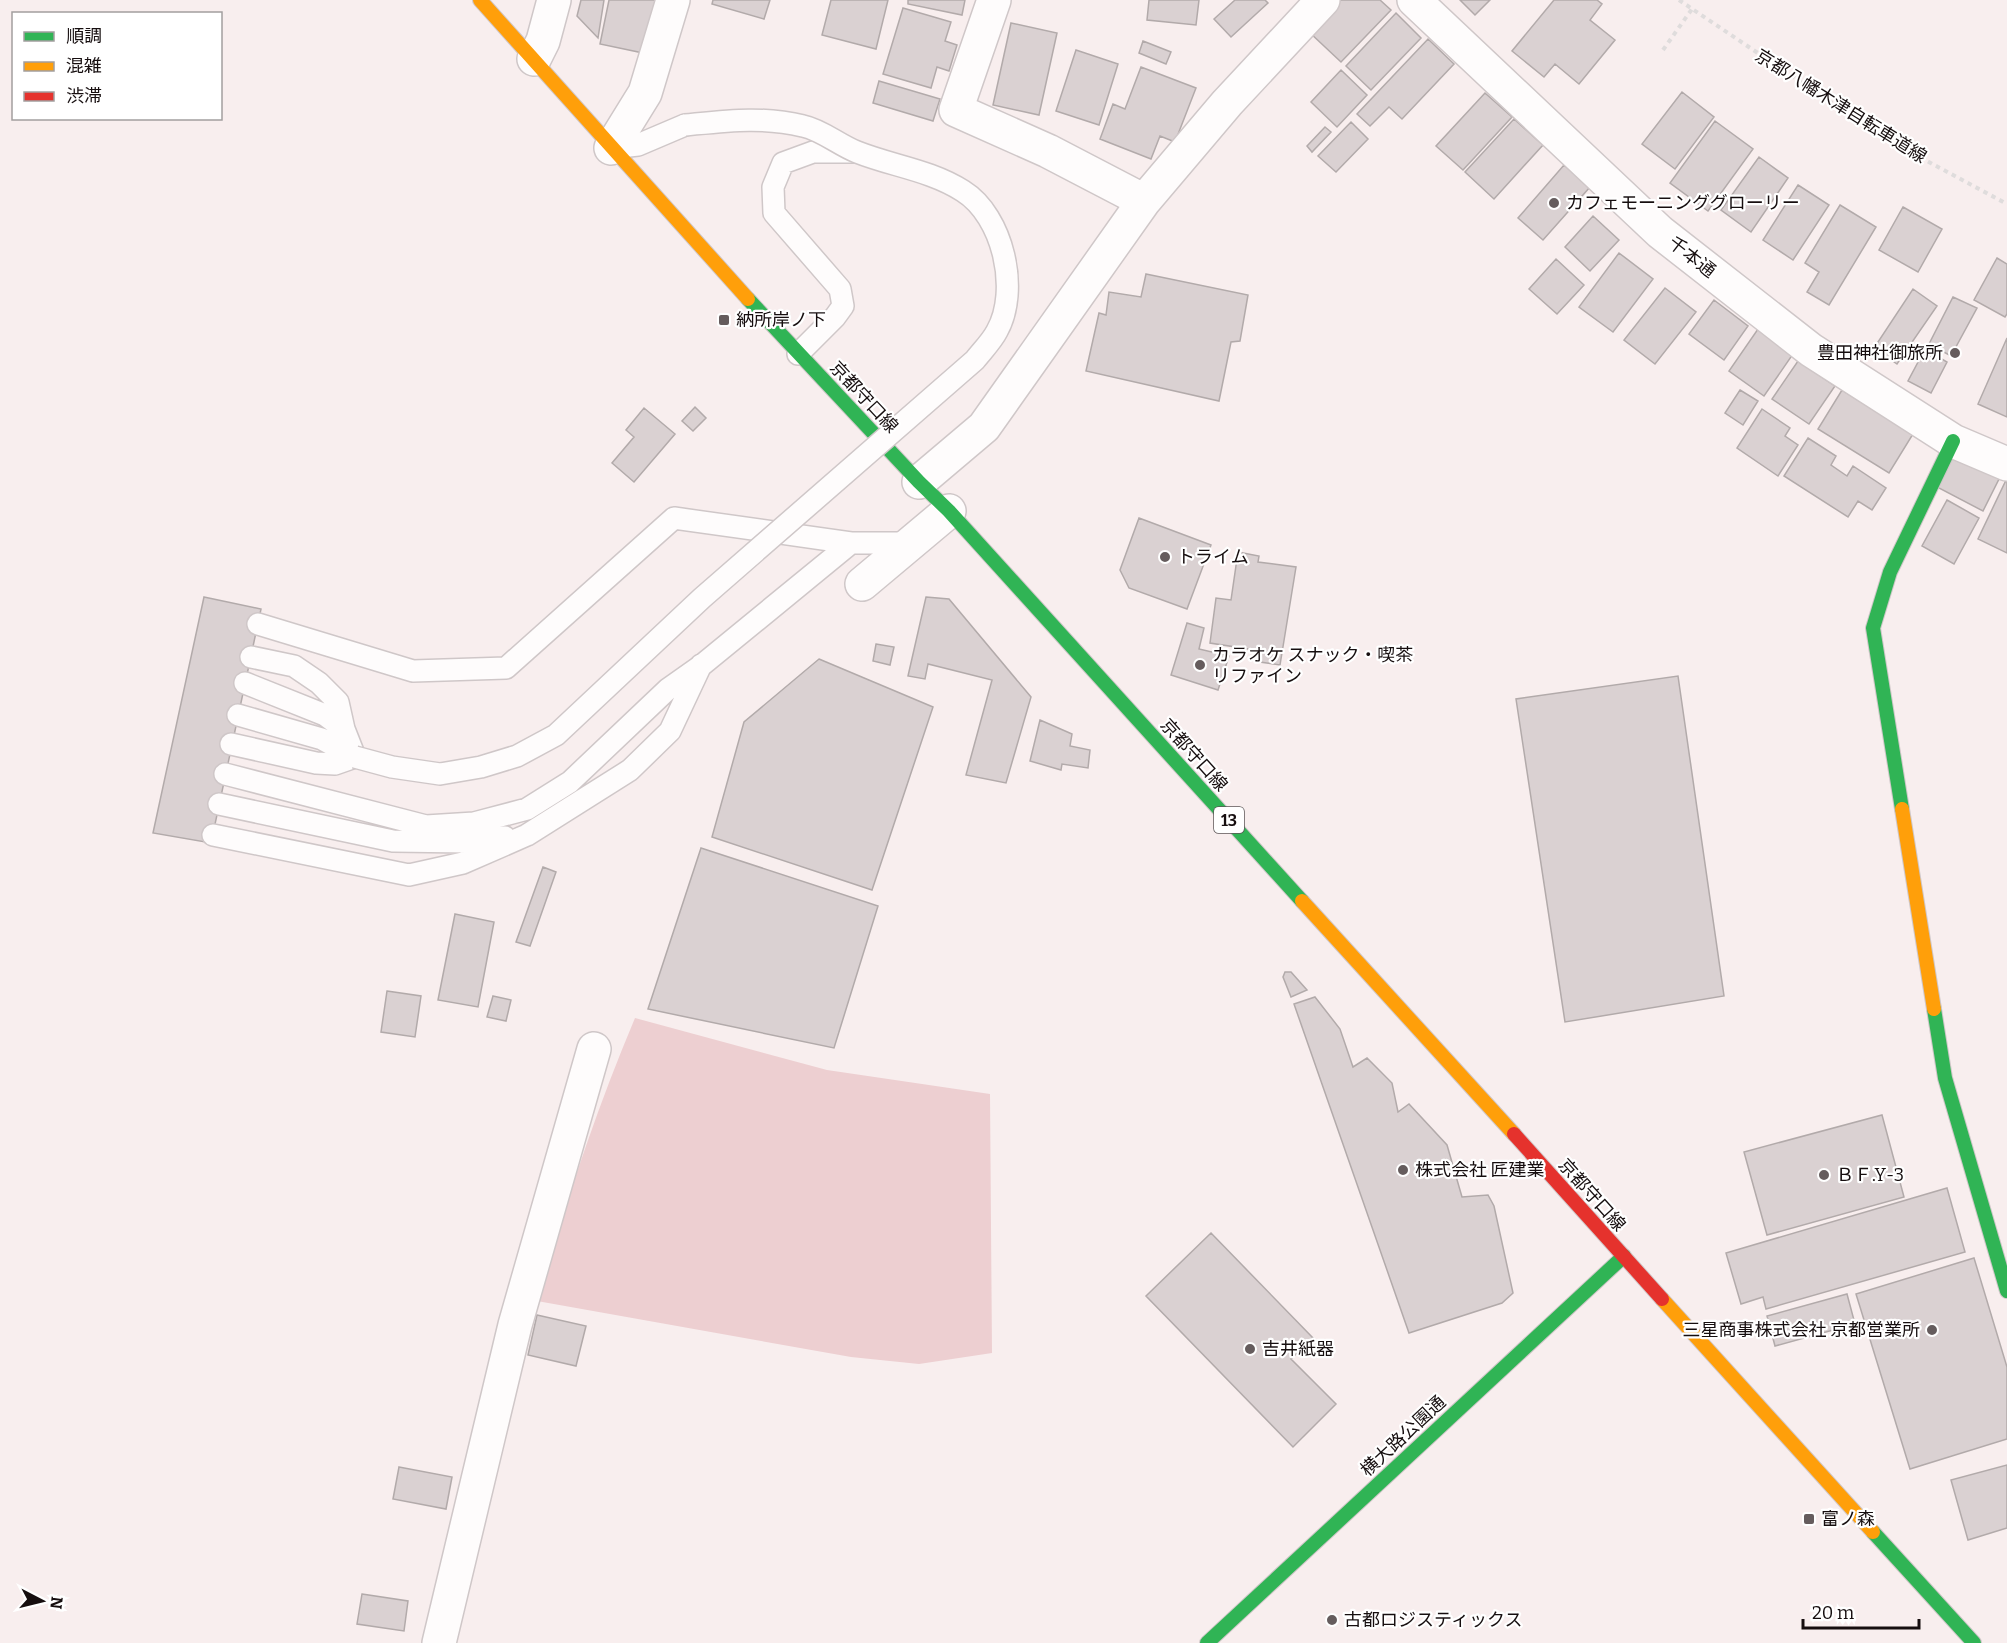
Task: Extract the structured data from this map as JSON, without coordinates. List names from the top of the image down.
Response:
{
  "streets": {
    "main road": ["京都守口線", "13", "横大路公園通"],
    "street": ["千本通"],
    "path": ["京都八幡木津自転車道線"]
  },
  "crossings": [
    ["京都守口線", "横大路公園通"]
  ],
  "places": {
    "other": [
      "カフェモーニンググローリー",
      "豊田神社御旅所",
      "トライム",
      "カラオケ スナック・喫茶 リファイン",
      "株式会社 匠建業",
      "ＢＦ.Y-3",
      "三星商事株式会社 京都営業所",
      "吉井紙器",
      "古都ロジスティックス"
    ],
    "transit": ["納所岸ノ下", "富ノ森"]
  },
  "legend": ["順調", "混雑", "渋滞"],
  "scale_bar": "20 m",
  "north": "right"
}
